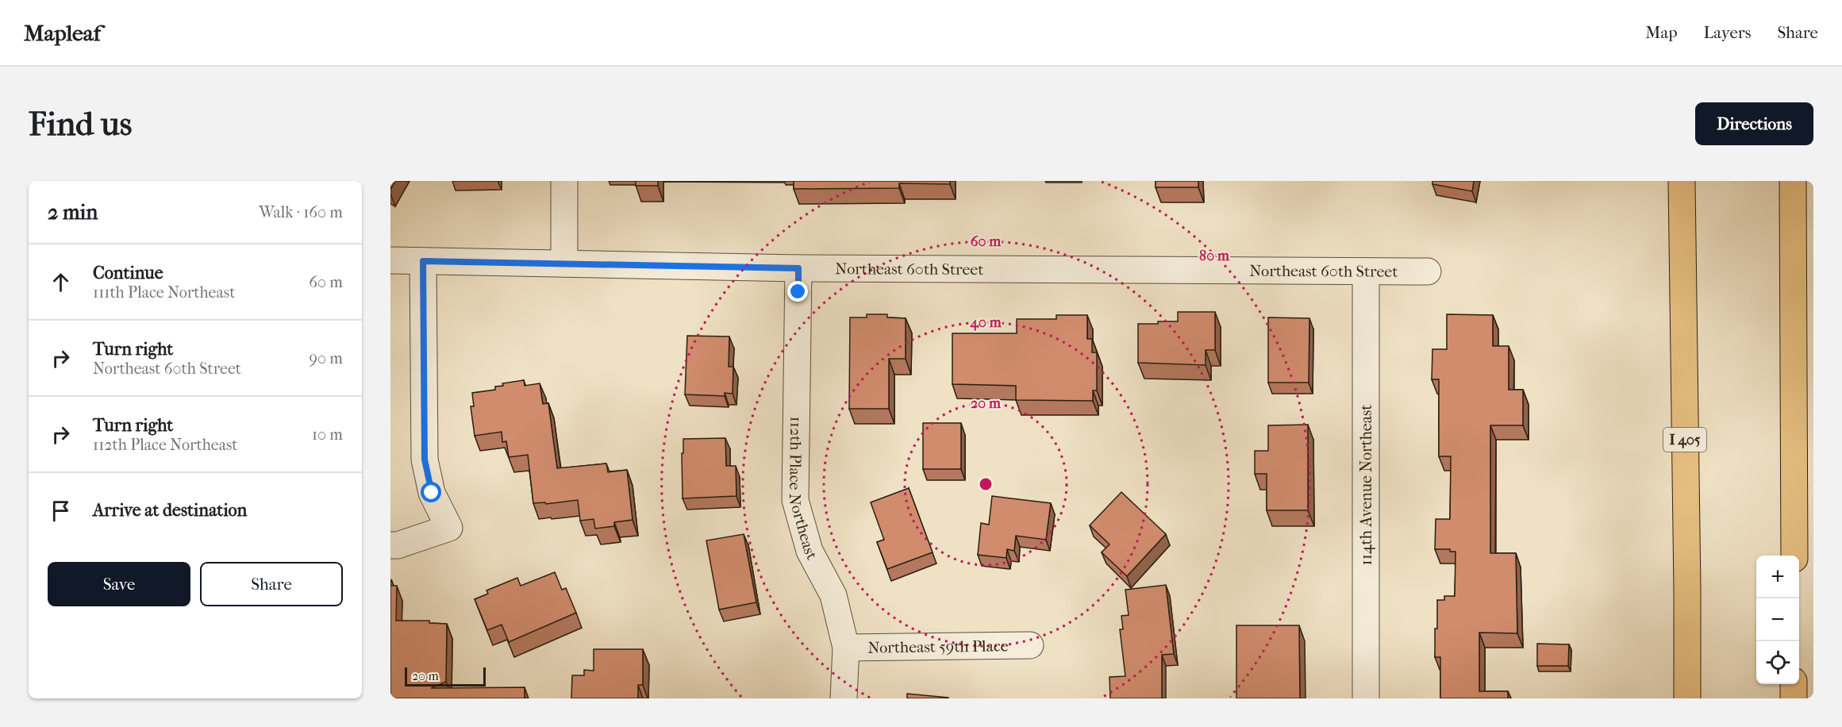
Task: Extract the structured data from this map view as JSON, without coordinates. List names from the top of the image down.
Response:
{
  "streets": {
    "highway": ["I 405"],
    "street": [
      "Northeast 60th Street",
      "114th Avenue Northeast",
      "112th Place Northeast",
      "Northeast 59th Place"
    ]
  },
  "crossings": [
    ["Northeast 60th Street", "114th Avenue Northeast"],
    ["Northeast 60th Street", "112th Place Northeast"],
    ["112th Place Northeast", "Northeast 59th Place"]
  ],
  "scale_bar": "20 m",
  "page": {
    "header": "Mapleaf",
    "nav": ["Map", "Layers", "Share"],
    "buttons": [
      "Directions",
      ["Save", "Share"]
    ],
    "title": "Find us",
    "heading": ["2 min", "Walk · 160 m"],
    "list": [
      ["Continue", "111th Place Northeast", "60 m"],
      ["Turn right", "Northeast 60th Street", "90 m"],
      ["Turn right", "112th Place Northeast", "10 m"],
      "Arrive at destination"
    ],
    "map_buttons": ["+", "−"],
    "scale": "20 m"
  },
  "rings": [
    "60 m",
    "80 m",
    "40 m",
    "20 m"
  ]
}
